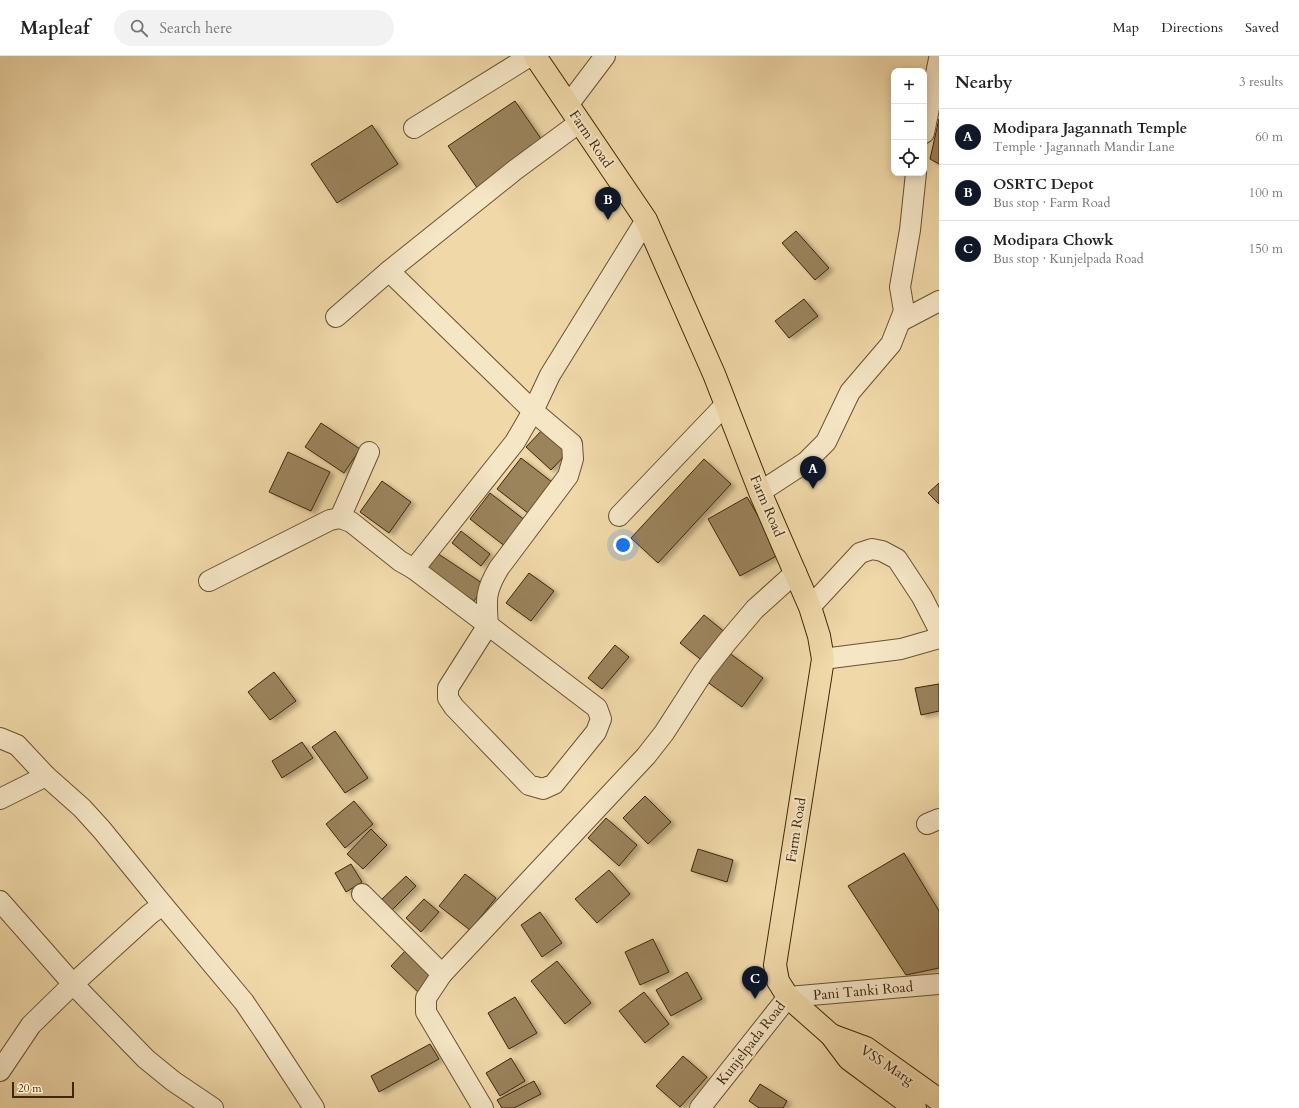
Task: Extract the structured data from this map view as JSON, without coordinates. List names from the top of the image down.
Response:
{
  "streets": {
    "main road": ["Farm Road", "VSS Marg"],
    "street": ["Pani Tanki Road", "Kunjelpada Road"]
  },
  "crossings": [
    ["Farm Road", "Pani Tanki Road"],
    ["Farm Road", "Kunjelpada Road"],
    ["Farm Road", "VSS Marg"],
    ["Pani Tanki Road", "Kunjelpada Road"],
    ["Pani Tanki Road", "VSS Marg"],
    ["Kunjelpada Road", "VSS Marg"]
  ],
  "scale_bar": "20 m",
  "page": {
    "header": "Mapleaf",
    "search": "Search here",
    "nav": ["Map", "Directions", "Saved"],
    "heading": ["Nearby", "3 results"],
    "map_buttons": ["+", "−"],
    "list": [
      {
        "mark": "A",
        "name": "Modipara Jagannath Temple",
        "note": "Temple · Jagannath Mandir Lane",
        "value": "60 m"
      },
      {
        "mark": "B",
        "name": "OSRTC Depot",
        "note": "Bus stop · Farm Road",
        "value": "100 m"
      },
      {
        "mark": "C",
        "name": "Modipara Chowk",
        "note": "Bus stop · Kunjelpada Road",
        "value": "150 m"
      }
    ],
    "pins": ["B", "A", "C"],
    "scale": "20 m"
  }
}
